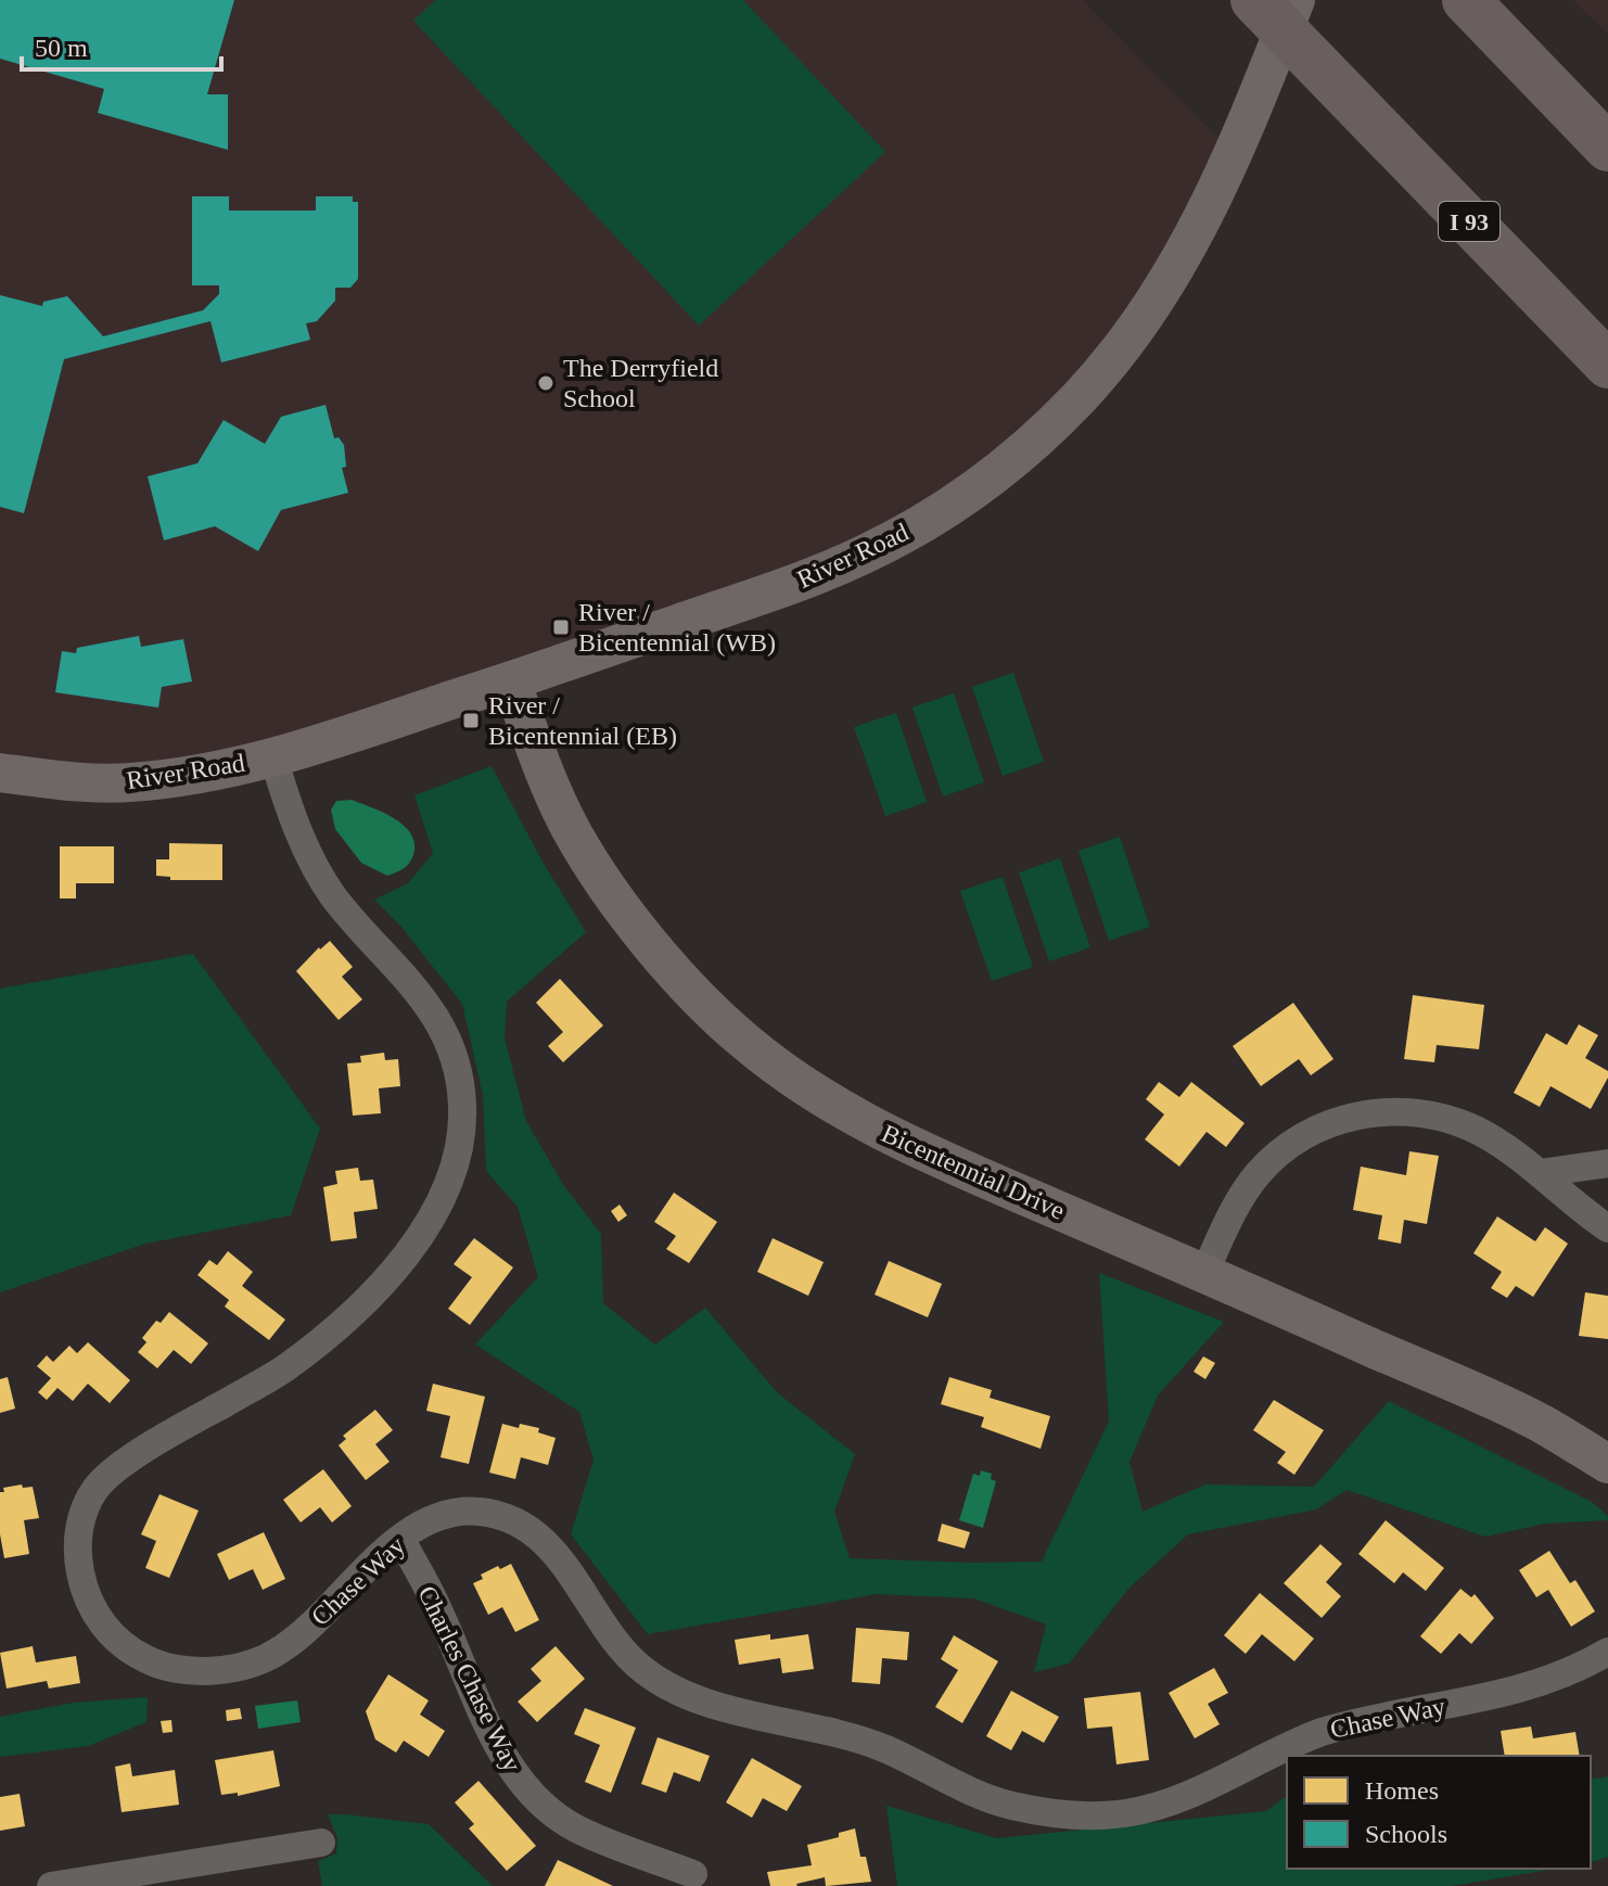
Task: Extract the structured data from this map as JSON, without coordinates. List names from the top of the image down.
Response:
{
  "streets": {
    "highway": ["I 93"],
    "street": [
      "River Road",
      "Bicentennial Drive",
      "Chase Way",
      "Charles Chase Way"
    ]
  },
  "crossings": [
    ["River Road", "Bicentennial Drive"],
    ["River Road", "Chase Way"],
    ["Chase Way", "Charles Chase Way"]
  ],
  "places": {
    "other": ["The Derryfield School"],
    "transit": ["River / Bicentennial (WB)", "River / Bicentennial (EB)"]
  },
  "legend": ["Homes", "Schools"],
  "scale_bar": "50 m"
}
